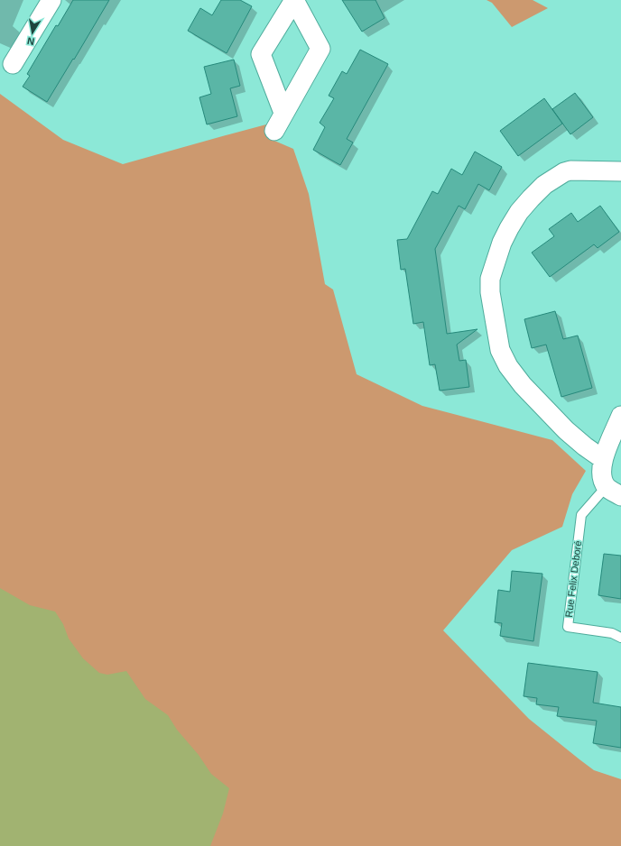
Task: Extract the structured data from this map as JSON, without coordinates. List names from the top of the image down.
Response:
{
  "streets": {
    "lane": ["Rue Felix Deboré"]
  },
  "north": "bottom"
}
